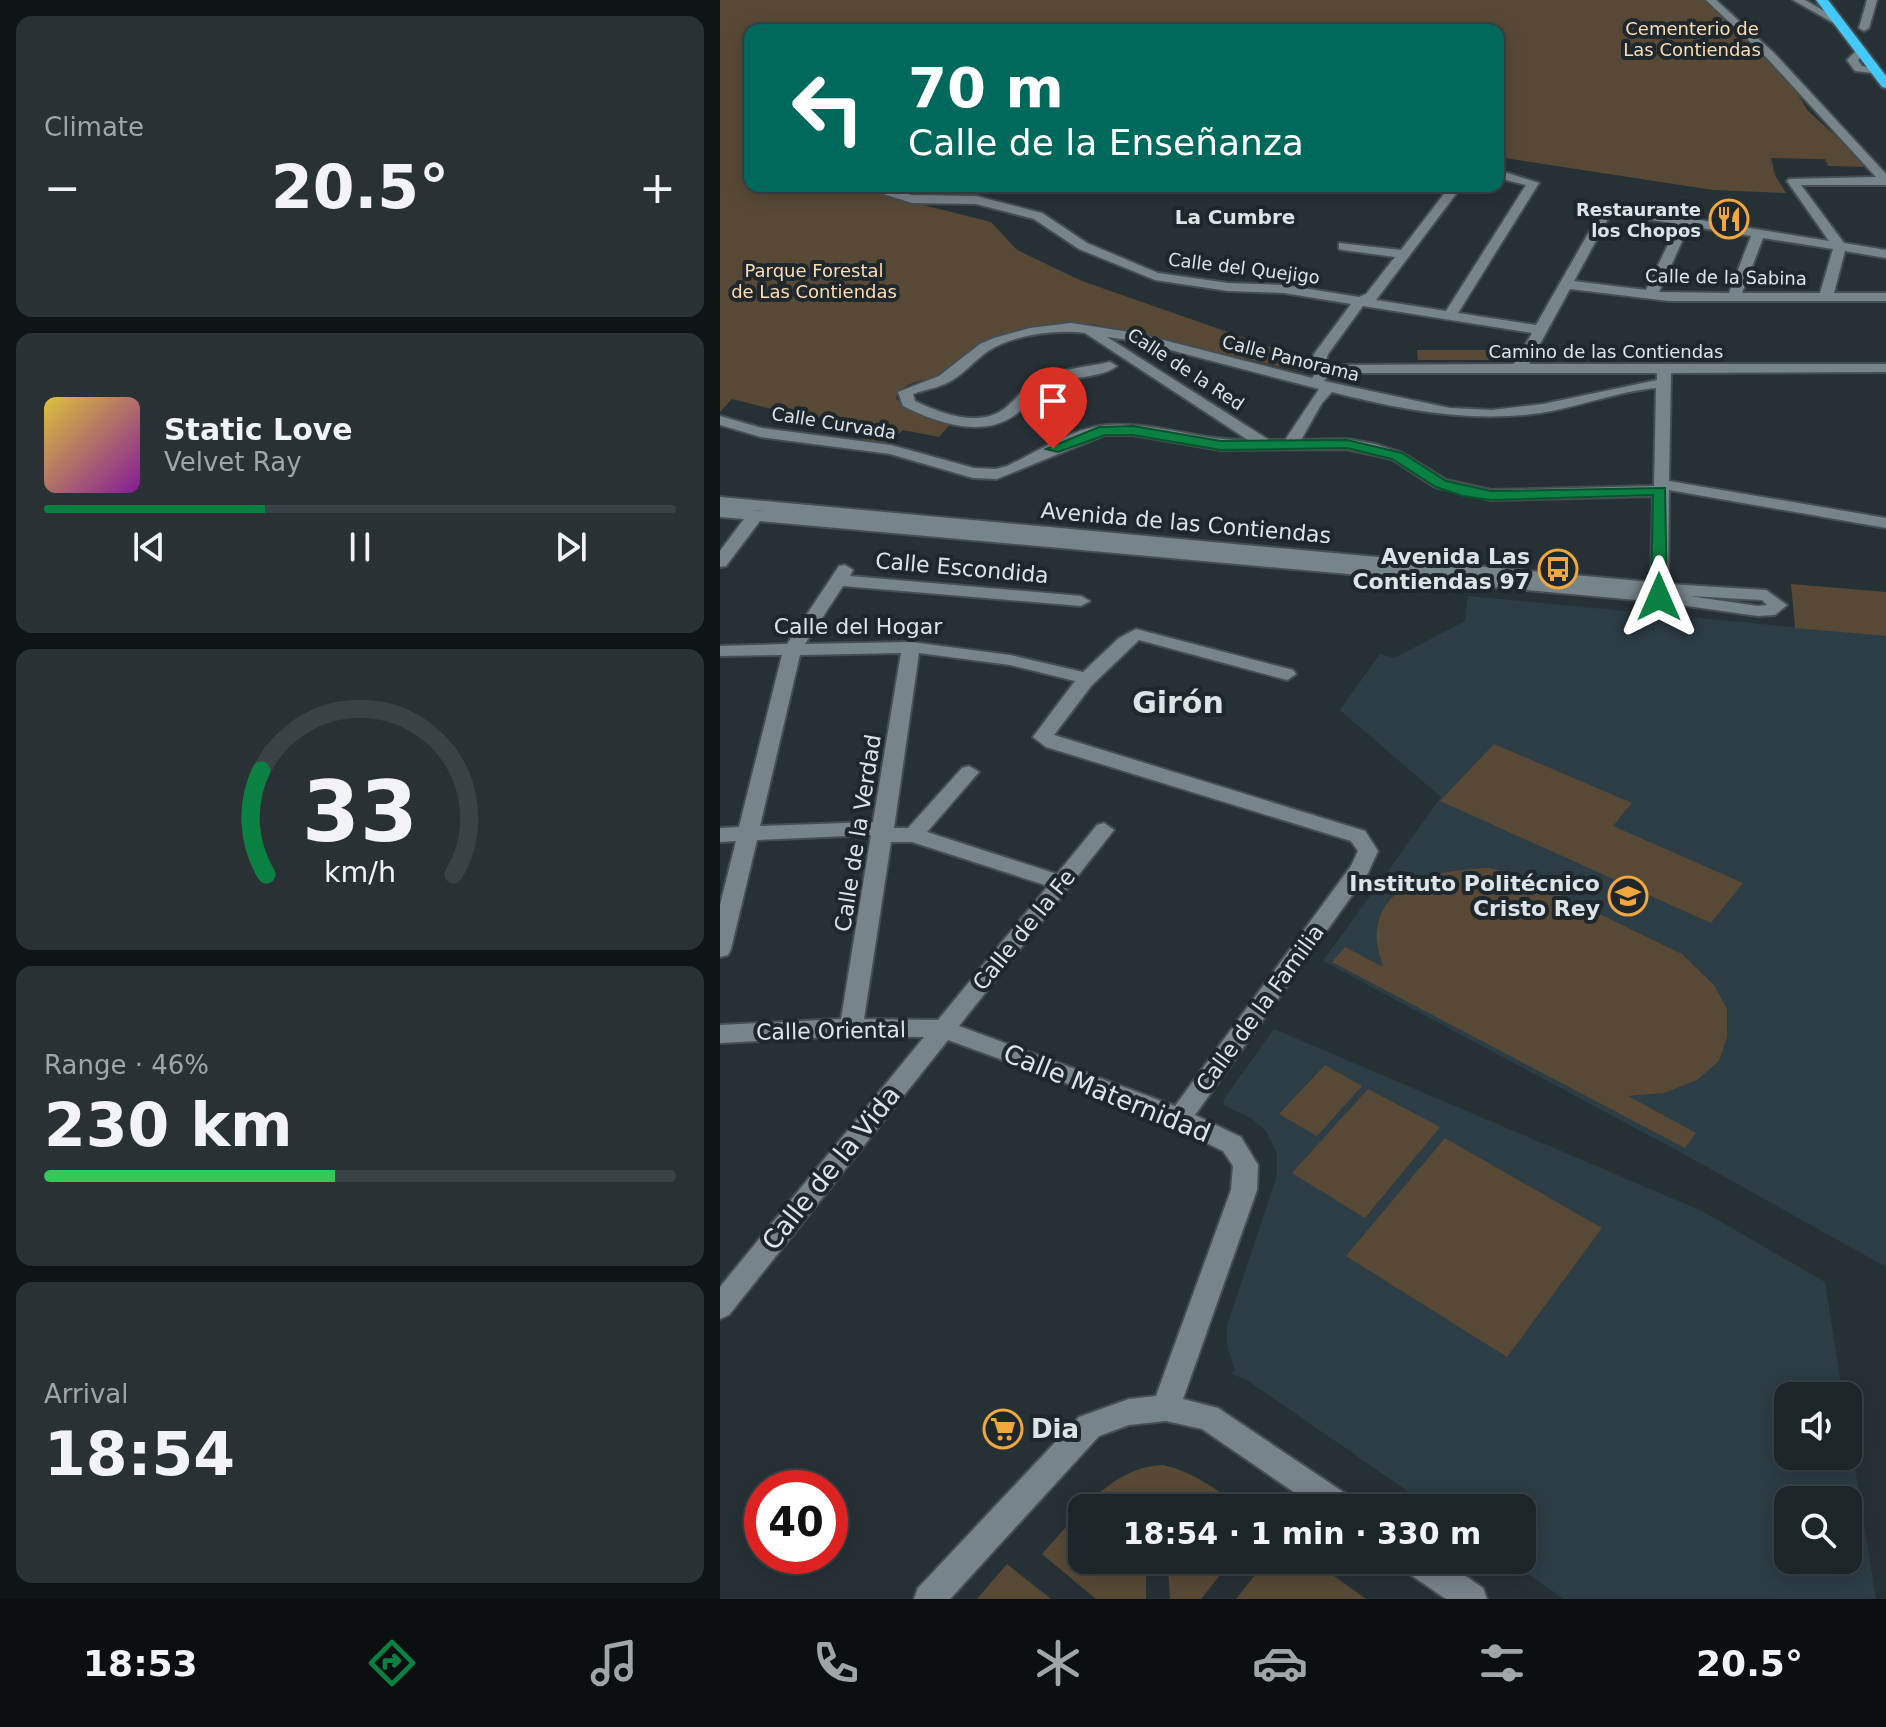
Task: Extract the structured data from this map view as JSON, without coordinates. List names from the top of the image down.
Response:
{
  "streets": {
    "street": [
      "Calle del Quejigo",
      "Calle de la Sabina",
      "Camino de las Contiendas",
      "Calle Panorama",
      "Calle de la Red",
      "Calle Curvada",
      "Avenida de las Contiendas",
      "Calle Escondida",
      "Calle del Hogar",
      "Calle de la Verdad",
      "Calle de la Fe",
      "Calle de la Familia",
      "Calle Oriental",
      "Calle Maternidad",
      "Calle de la Vida"
    ]
  },
  "crossings": [
    ["Camino de las Contiendas", "Calle Panorama"],
    ["Calle Panorama", "Calle de la Red"],
    ["Calle de la Red", "Calle Curvada"],
    ["Calle Escondida", "Calle del Hogar"],
    ["Calle del Hogar", "Calle de la Verdad"],
    ["Calle del Hogar", "Calle de la Familia"],
    ["Calle de la Verdad", "Calle Oriental"],
    ["Calle de la Fe", "Calle Oriental"],
    ["Calle de la Fe", "Calle Maternidad"],
    ["Calle de la Fe", "Calle de la Vida"],
    ["Calle de la Familia", "Calle Maternidad"],
    ["Calle Oriental", "Calle Maternidad"],
    ["Calle Oriental", "Calle de la Vida"],
    ["Calle Maternidad", "Calle de la Vida"]
  ],
  "districts": ["La Cumbre", "Girón"],
  "parks": ["Cementerio de Las Contiendas", "Parque Forestal de Las Contiendas"],
  "places": {
    "restaurant": ["Restaurante los Chopos"],
    "bus stop": ["Avenida Las Contiendas 97"],
    "school or university": ["Instituto Politécnico Cristo Rey"],
    "supermarket": ["Dia"]
  },
  "page": {
    "tile": [
      "Climate",
      ["Range · 46%", "230 km"],
      ["Arrival", "18:54"]
    ],
    "turn": ["70 m", "Calle de la Enseñanza"],
    "heat": ["−", "20.5°", "+"],
    "song": ["Static Love", "Velvet Ray"],
    "limit": "40",
    "trip": "18:54 · 1 min · 330 m",
    "tabs": ["18:53", "20.5°"],
    "gauge": ["33", "km/h"]
  }
}
